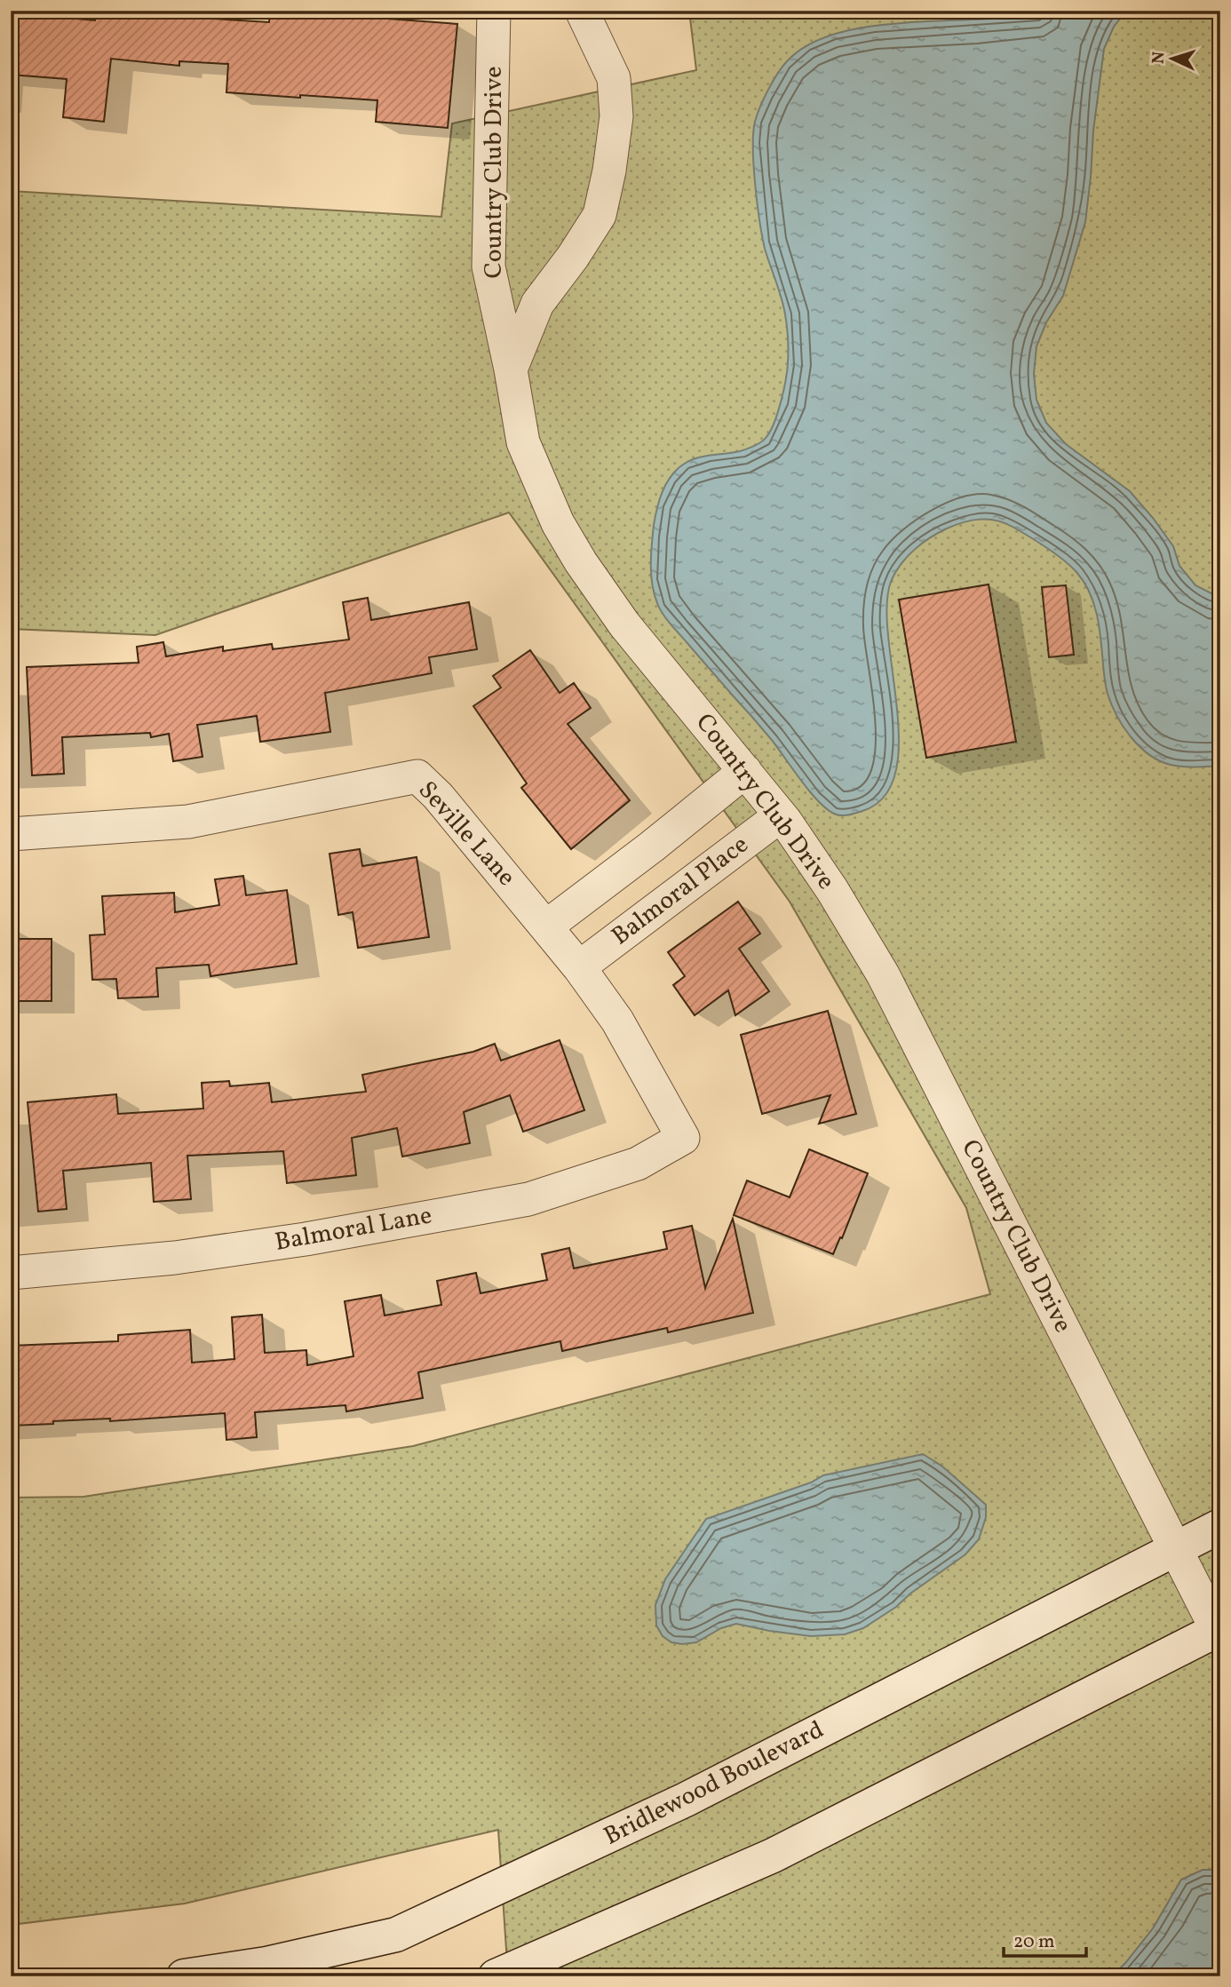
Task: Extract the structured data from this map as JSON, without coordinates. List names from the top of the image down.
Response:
{
  "streets": {
    "main road": ["Bridlewood Boulevard"],
    "street": [
      "Country Club Drive",
      "Seville Lane",
      "Balmoral Place",
      "Balmoral Lane"
    ]
  },
  "crossings": [
    ["Country Club Drive", "Balmoral Place"],
    ["Country Club Drive", "Bridlewood Boulevard"],
    ["Seville Lane", "Balmoral Place"],
    ["Seville Lane", "Balmoral Lane"]
  ],
  "scale_bar": "20 m",
  "north": "left"
}
